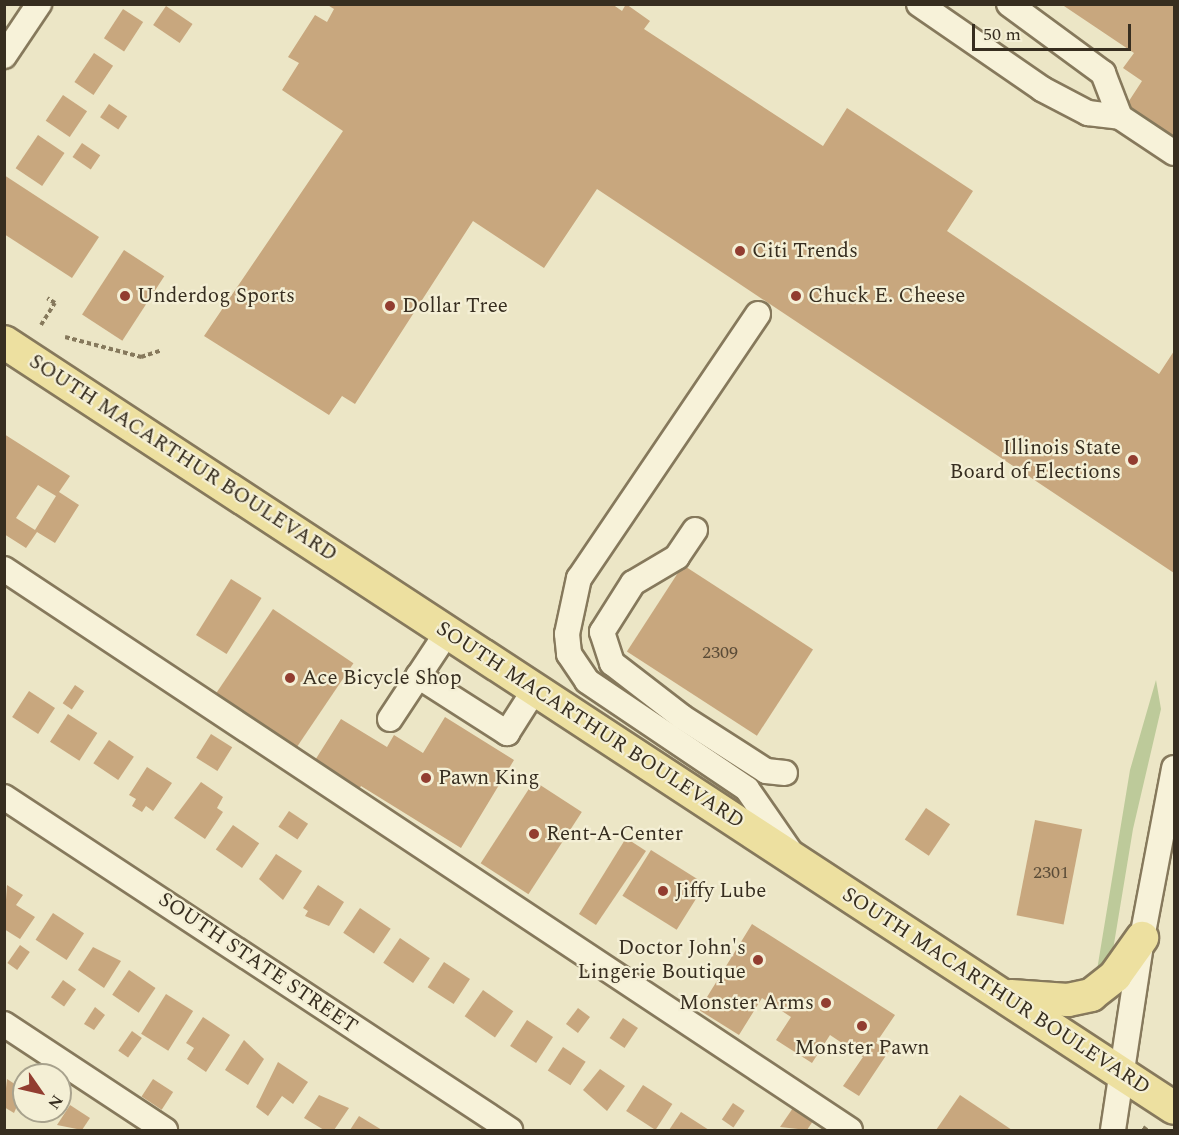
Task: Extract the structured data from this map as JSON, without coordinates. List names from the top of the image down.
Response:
{
  "streets": {
    "main road": ["SOUTH MACARTHUR BOULEVARD"],
    "street": ["SOUTH STATE STREET"]
  },
  "places": [
    "Citi Trends",
    "Underdog Sports",
    "Chuck E. Cheese",
    "Dollar Tree",
    "Illinois State Board of Elections",
    "Ace Bicycle Shop",
    "Pawn King",
    "Rent-A-Center",
    "Jiffy Lube",
    "Doctor John's Lingerie Boutique",
    "Monster Arms",
    "Monster Pawn"
  ],
  "house_numbers": ["2309", "2301"],
  "scale_bar": "50 m",
  "north": "bottom right"
}
